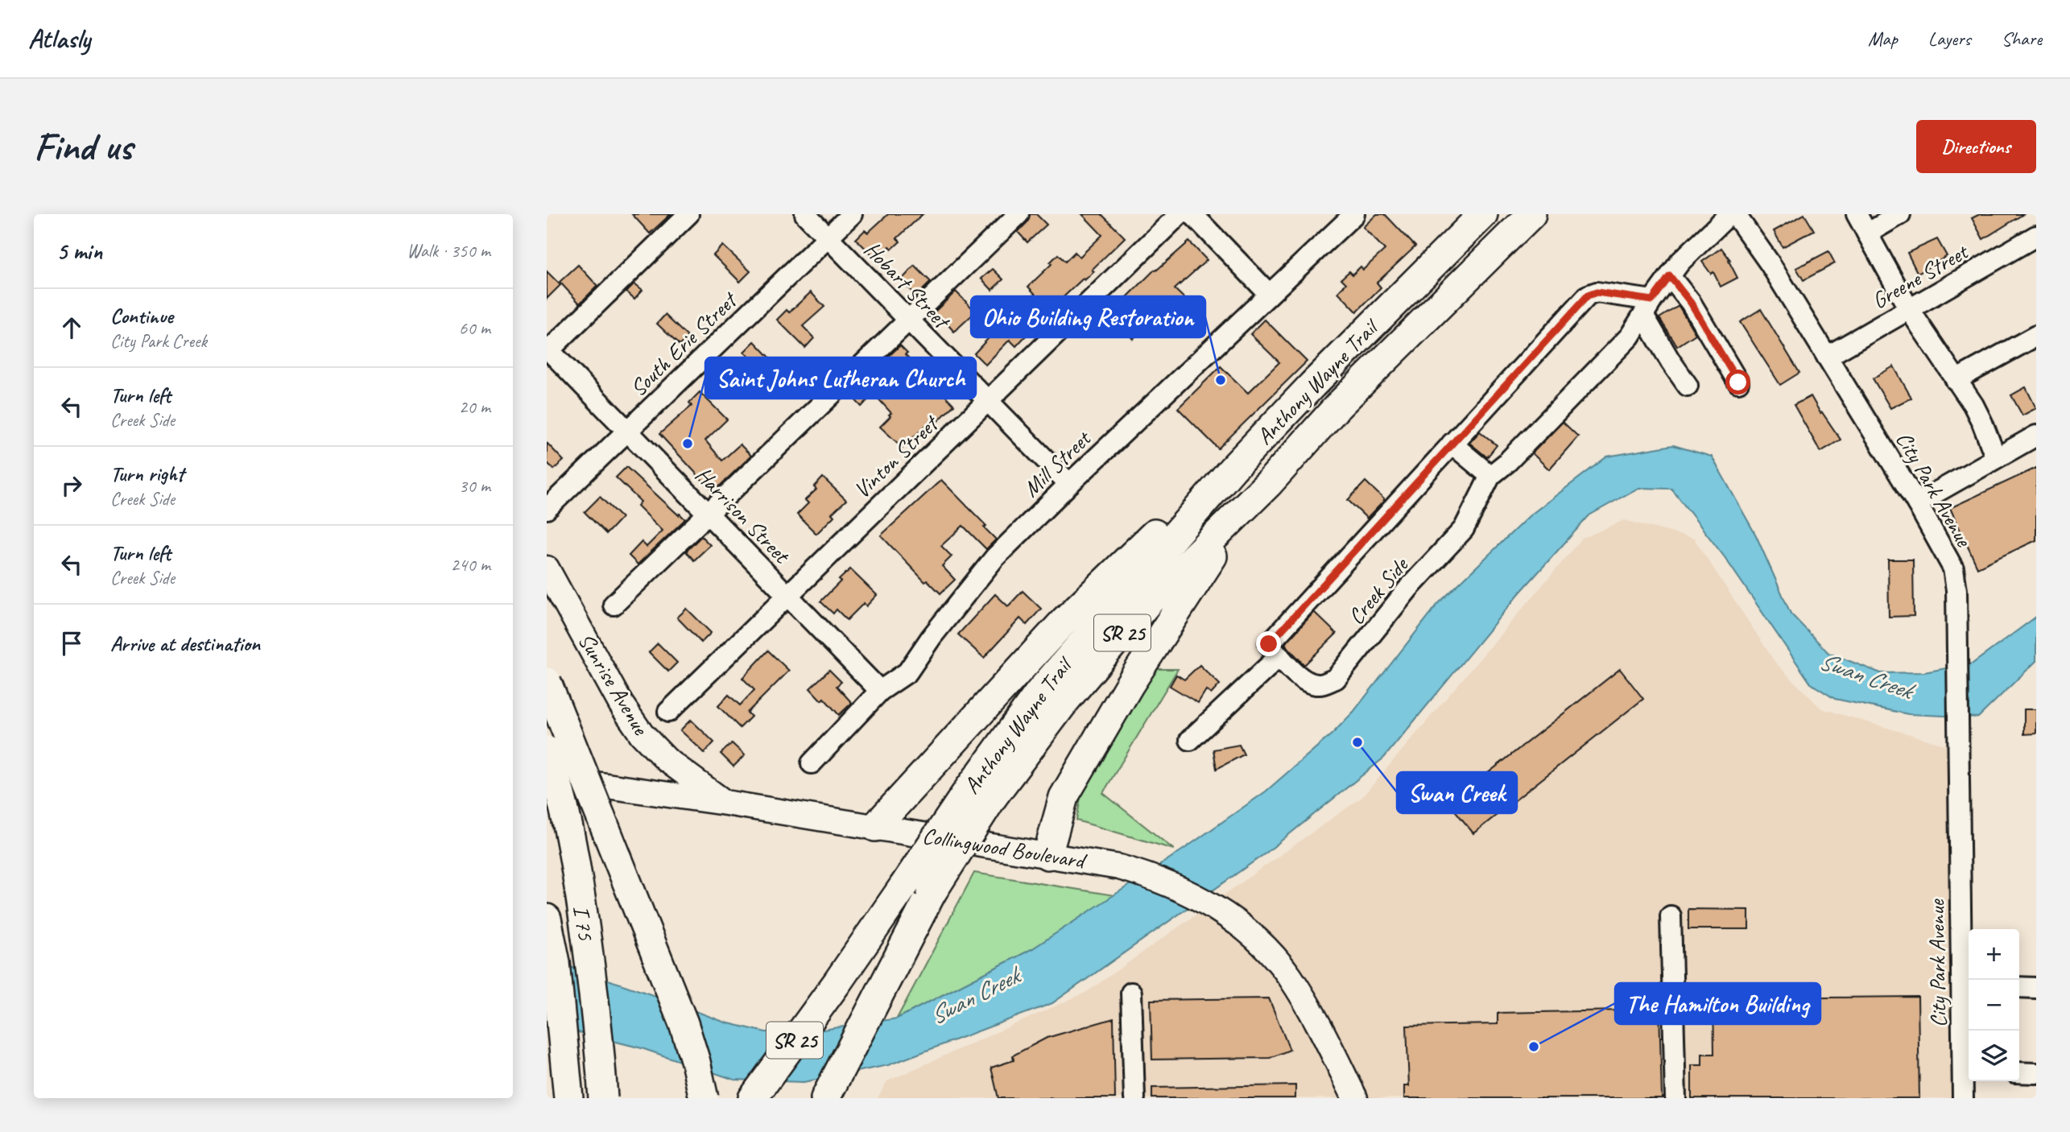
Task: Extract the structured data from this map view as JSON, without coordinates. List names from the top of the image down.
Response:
{
  "streets": {
    "highway": ["Anthony Wayne Trail", "SR 25", "I 75"],
    "main road": ["Sunrise Avenue", "Collingwood Boulevard"],
    "street": [
      "Greene Street",
      "Hobart Street",
      "South Erie Street",
      "Vinton Street",
      "Mill Street",
      "City Park Avenue",
      "Harrison Street",
      "Creek Side"
    ]
  },
  "crossings": [
    ["Greene Street", "City Park Avenue"],
    ["Hobart Street", "South Erie Street"],
    ["Hobart Street", "Vinton Street"],
    ["Hobart Street", "Mill Street"],
    ["South Erie Street", "Harrison Street"],
    ["Vinton Street", "Harrison Street"],
    ["Mill Street", "Harrison Street"],
    ["Sunrise Avenue", "Collingwood Boulevard"]
  ],
  "water": ["Swan Creek"],
  "places": [
    "Ohio Building Restoration",
    "Saint Johns Lutheran Church",
    "Swan Creek",
    "The Hamilton Building"
  ],
  "page": {
    "header": "Atlasly",
    "nav": ["Map", "Layers", "Share"],
    "buttons": "Directions",
    "title": "Find us",
    "heading": ["5 min", "Walk · 350 m"],
    "list": [
      ["Continue", "City Park Creek", "60 m"],
      ["Turn left", "Creek Side", "20 m"],
      ["Turn right", "Creek Side", "30 m"],
      ["Turn left", "Creek Side", "240 m"],
      "Arrive at destination"
    ],
    "map_buttons": ["+", "−"]
  }
}
